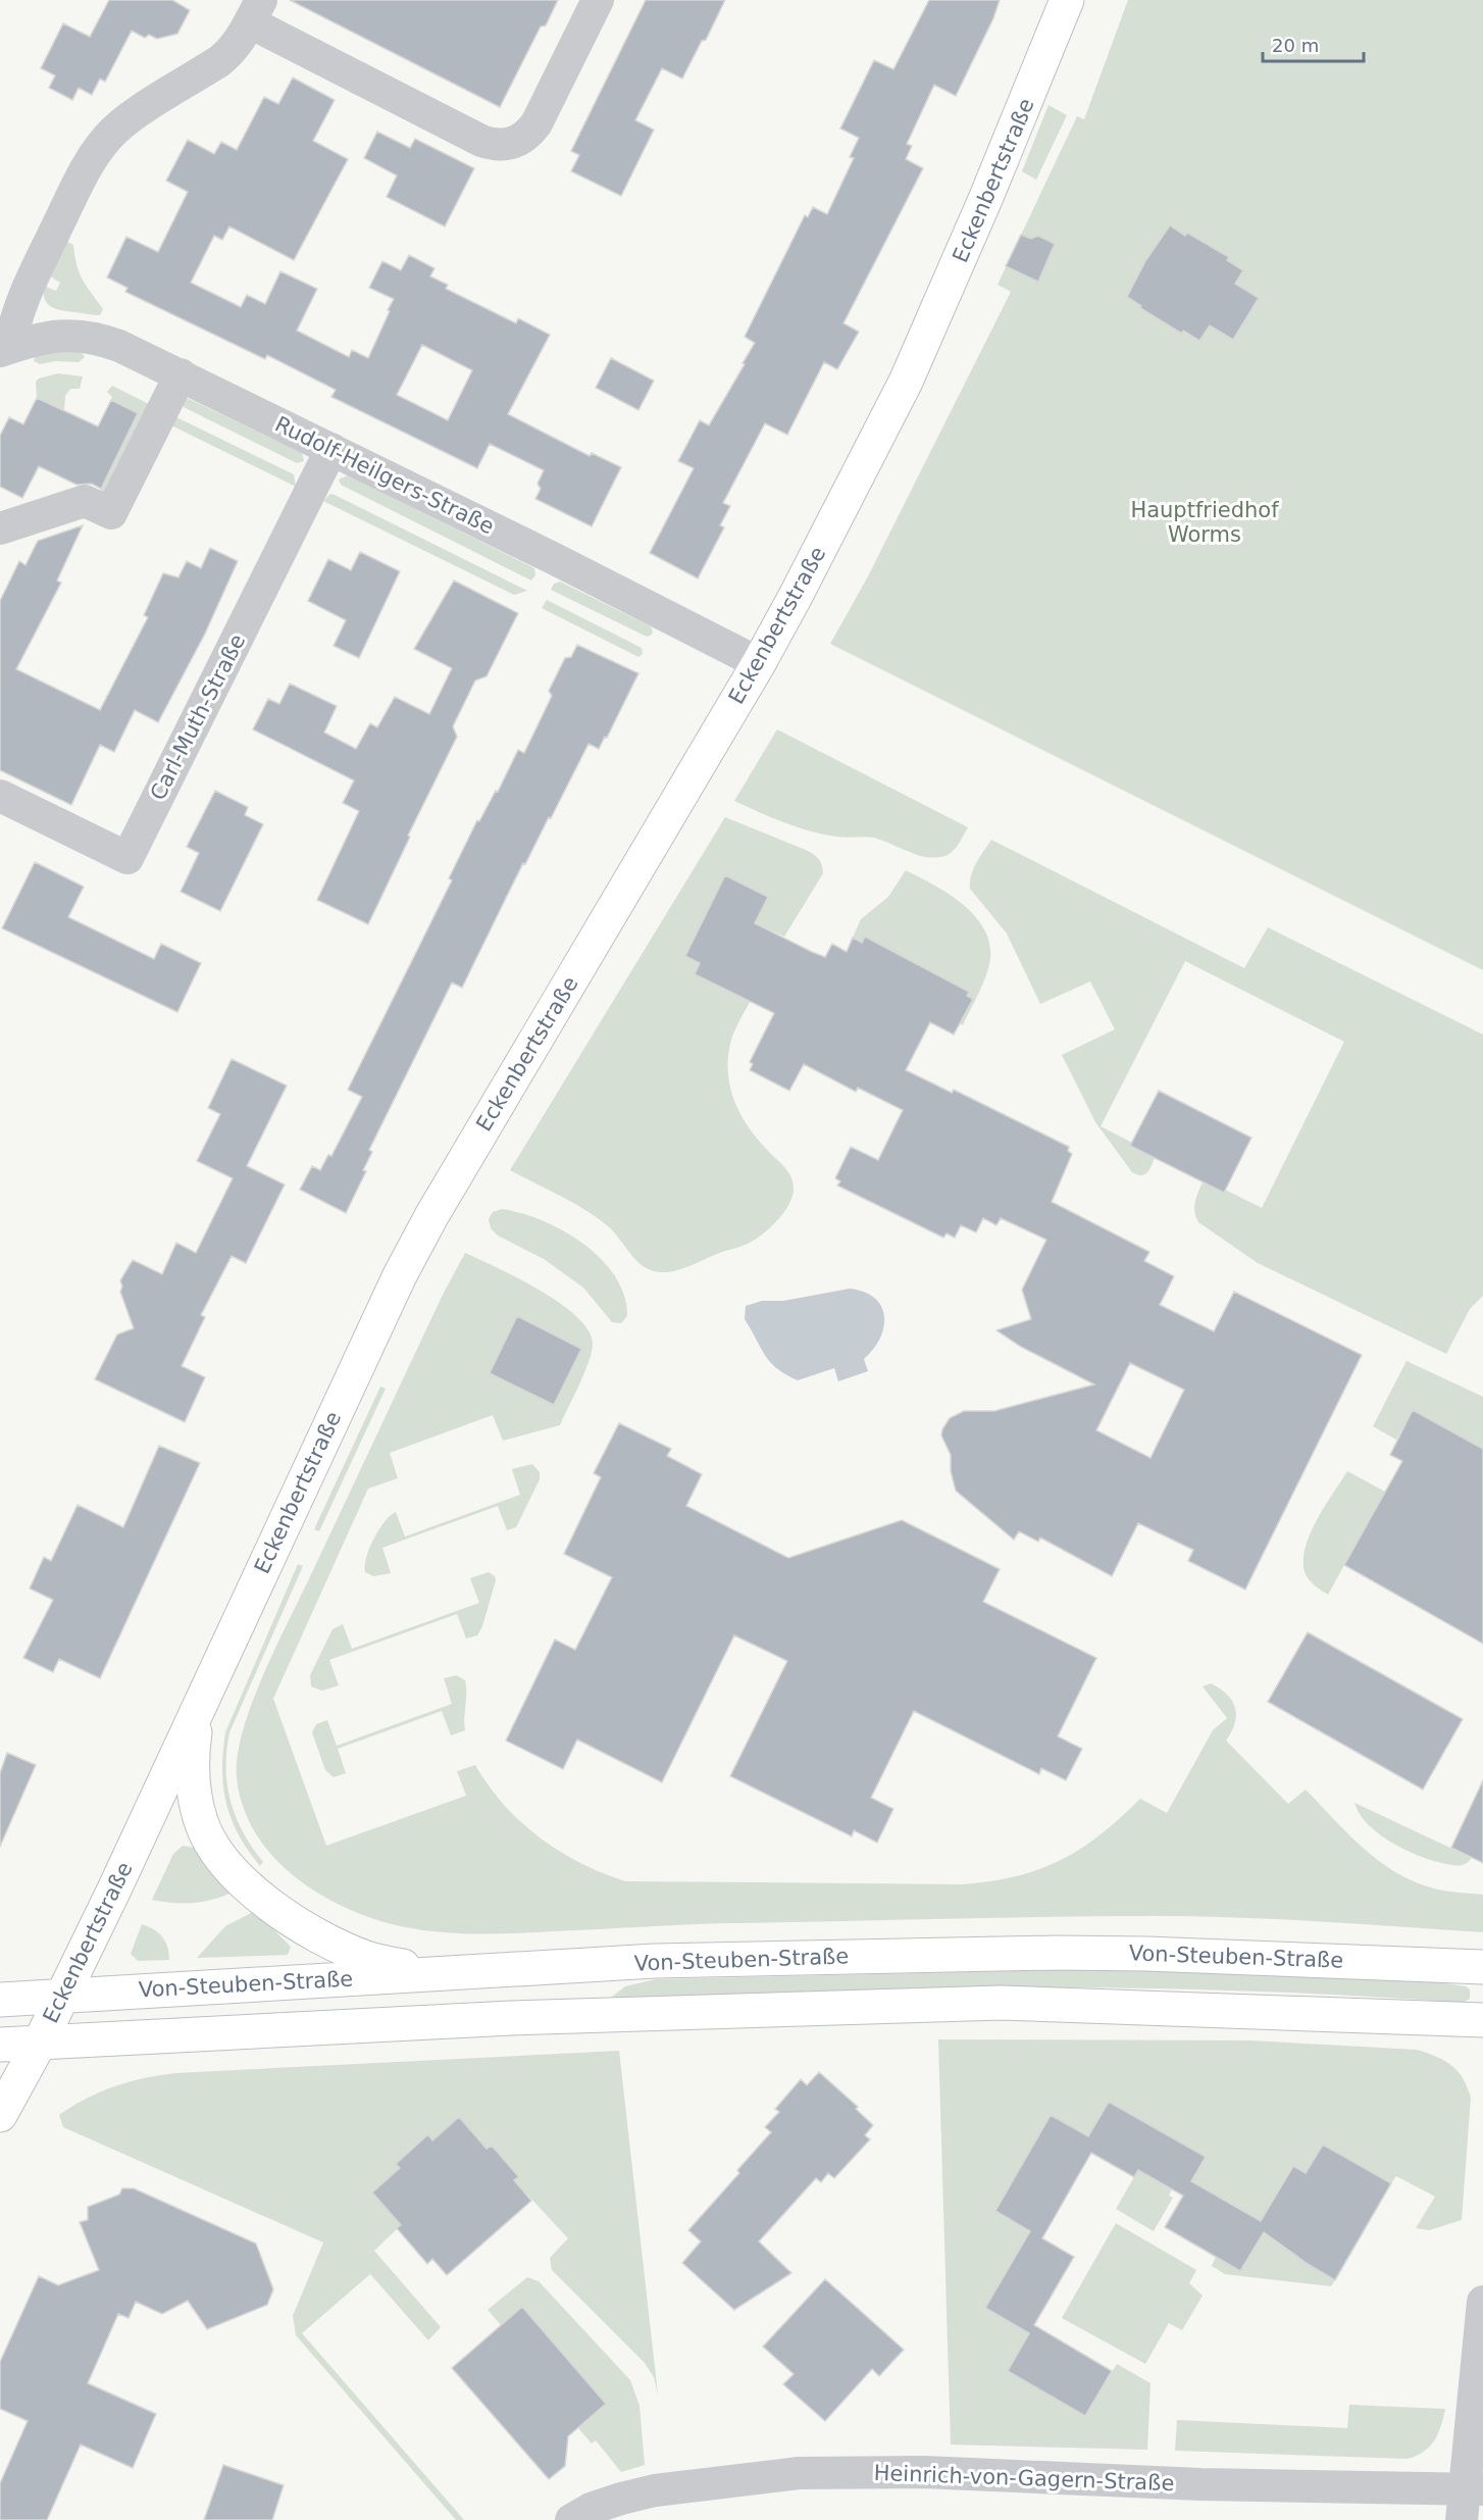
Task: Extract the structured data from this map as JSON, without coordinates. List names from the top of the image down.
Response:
{
  "streets": {
    "street": [
      "Eckenbertstraße",
      "Rudolf-Heilgers-Straße",
      "Carl-Muth-Straße",
      "Von-Steuben-Straße",
      "Heinrich-von-Gagern-Straße"
    ]
  },
  "crossings": [
    ["Eckenbertstraße", "Rudolf-Heilgers-Straße"],
    ["Eckenbertstraße", "Von-Steuben-Straße"],
    ["Rudolf-Heilgers-Straße", "Carl-Muth-Straße"]
  ],
  "parks": ["Hauptfriedhof Worms"],
  "scale_bar": "20 m"
}
